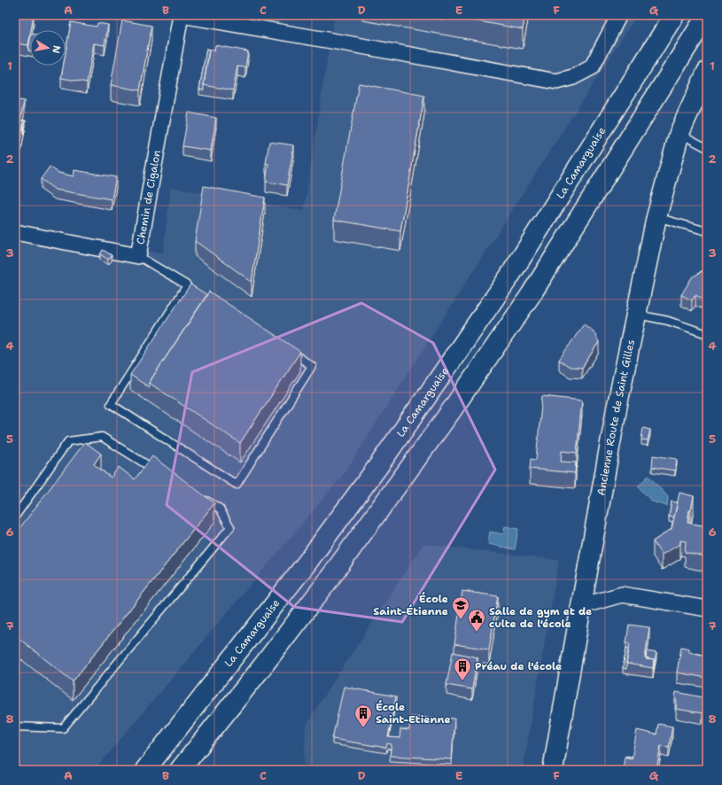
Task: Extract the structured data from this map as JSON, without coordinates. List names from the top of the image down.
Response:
{
  "streets": {
    "main road": ["La Camarguaise", "Ancienne Route de Saint Gilles"],
    "street": ["Chemin de Cigalon"]
  },
  "places": {
    "school or university": ["École Saint-Étienne"],
    "public building": ["Salle de gym et de culte de l'école"],
    "building": ["Préau de l'école", "École Saint-Etienne"]
  },
  "north": "right",
  "grid": {
    "columns": [
      "A",
      "B",
      "C",
      "D",
      "E",
      "F",
      "G"
    ],
    "rows": [
      "1",
      "2",
      "3",
      "4",
      "5",
      "6",
      "7",
      "8"
    ]
  }
}
